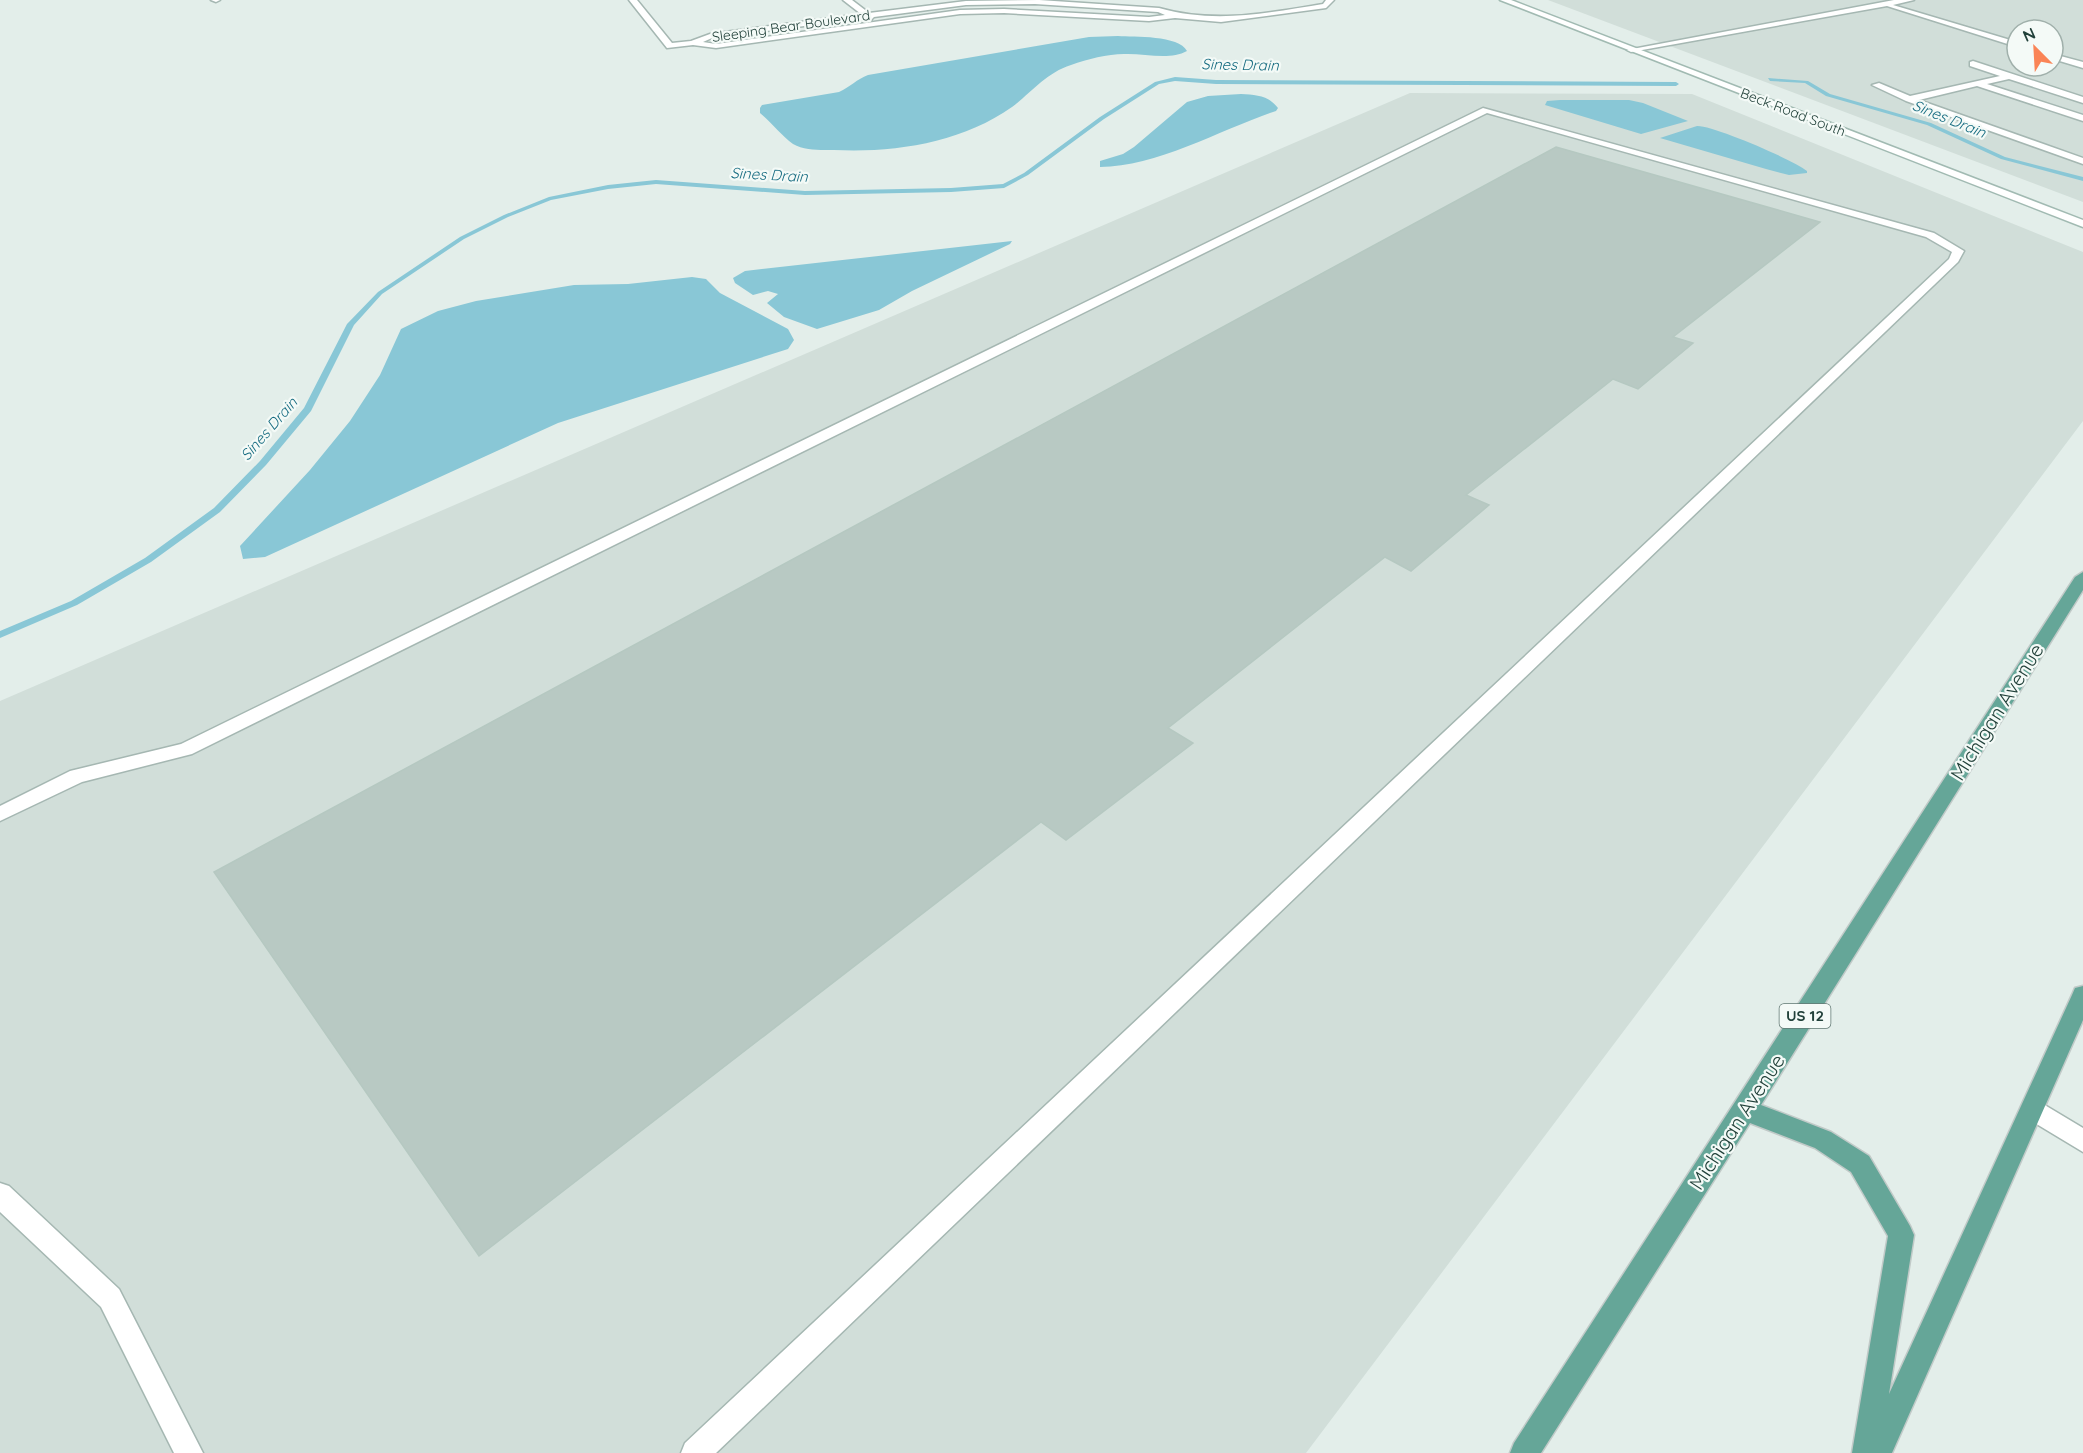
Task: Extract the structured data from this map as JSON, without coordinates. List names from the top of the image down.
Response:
{
  "streets": {
    "main road": ["Michigan Avenue", "US 12"],
    "street": ["Sleeping Bear Boulevard", "Beck Road South"]
  },
  "water": ["Sines Drain"],
  "north": "top left"
}
